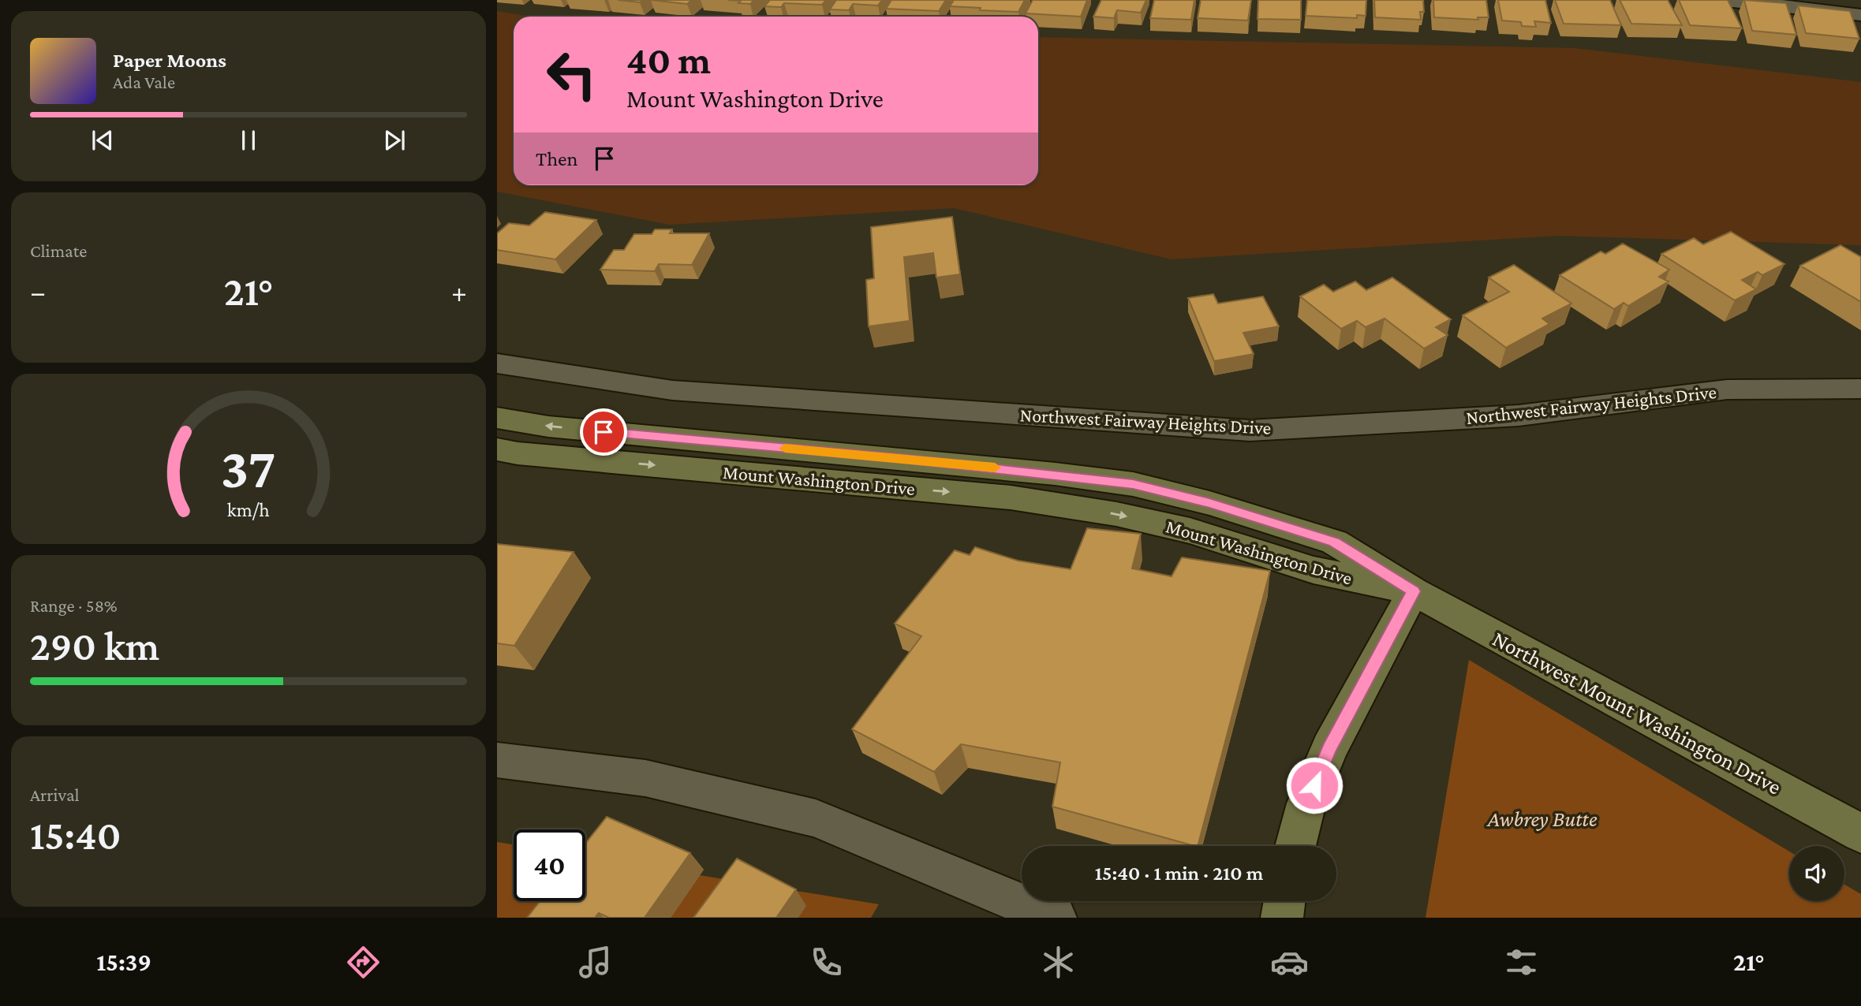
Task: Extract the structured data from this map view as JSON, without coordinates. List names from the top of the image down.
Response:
{
  "streets": {
    "main road": ["Mount Washington Drive", "Northwest Mount Washington Drive"],
    "street": ["Northwest Fairway Heights Drive"]
  },
  "crossings": [
    ["Mount Washington Drive", "Northwest Mount Washington Drive"]
  ],
  "parks": ["Awbrey Butte"],
  "page": {
    "turn": ["40 m", "Mount Washington Drive"],
    "song": ["Paper Moons", "Ada Vale"],
    "then": "Then",
    "tile": [
      "Climate",
      ["Range · 58%", "290 km"],
      ["Arrival", "15:40"]
    ],
    "heat": ["−", "21°", "+"],
    "limit": "40",
    "trip": "15:40 · 1 min · 210 m",
    "tabs": ["15:39", "21°"],
    "gauge": ["37", "km/h"]
  }
}
